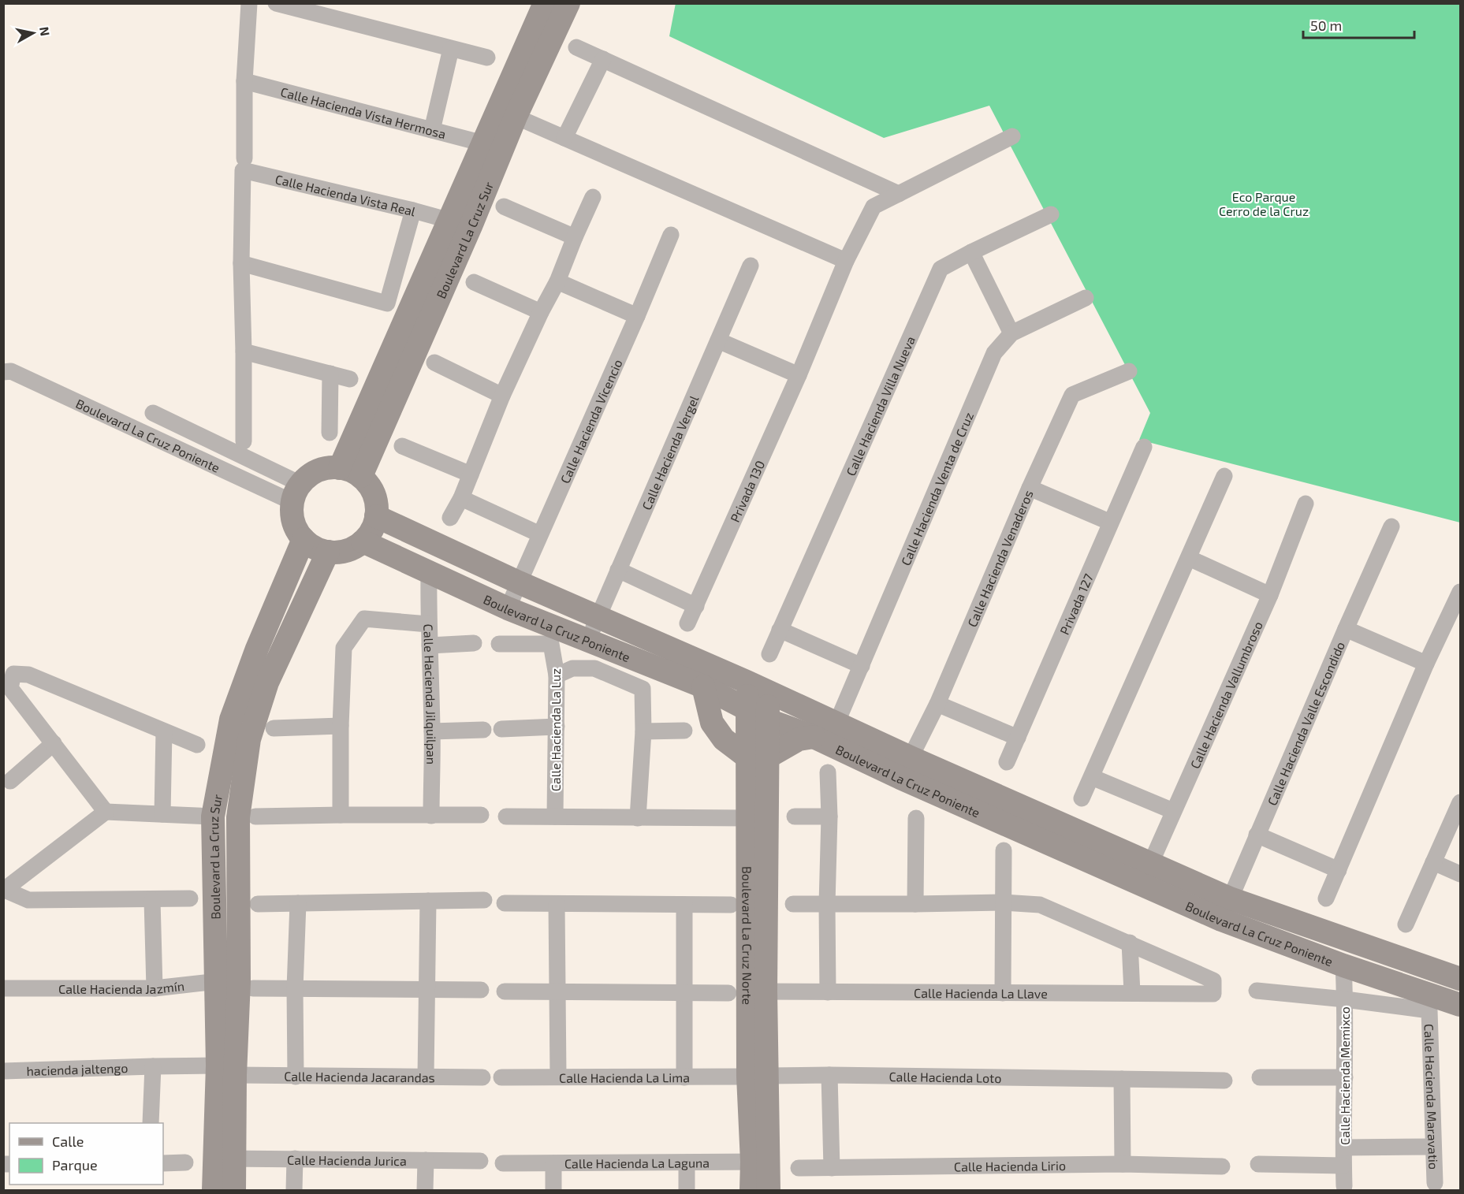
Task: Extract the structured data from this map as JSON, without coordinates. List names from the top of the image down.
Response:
{
  "streets": {
    "street": [
      "Calle Hacienda Vista Hermosa",
      "Calle Hacienda Vista Real",
      "Boulevard La Cruz Sur",
      "Calle Hacienda Villa Nueva",
      "Calle Hacienda Vicencio",
      "Boulevard La Cruz Poniente",
      "Calle Hacienda Vergel",
      "Calle Hacienda Venta de Cruz",
      "Privada 130",
      "Calle Hacienda Venaderos",
      "Privada 127",
      "Calle Hacienda Jilquilpan",
      "Calle Hacienda Vallumbroso",
      "Calle Hacienda Valle Escondido",
      "Calle Hacienda La Luz",
      "Boulevard La Cruz Norte",
      "Calle Hacienda Jazmín",
      "Calle Hacienda La Llave",
      "hacienda jaltengo",
      "Calle Hacienda Memixco",
      "Calle Hacienda Jacarandas",
      "Calle Hacienda La Lima",
      "Calle Hacienda Loto",
      "Calle Hacienda Maravatio",
      "Calle Hacienda Jurica",
      "Calle Hacienda La Laguna",
      "Calle Hacienda Lirio"
    ]
  },
  "crossings": [
    ["Calle Hacienda Vista Hermosa", "Boulevard La Cruz Sur"],
    ["Calle Hacienda Vista Real", "Boulevard La Cruz Sur"],
    ["Boulevard La Cruz Sur", "Boulevard La Cruz Poniente"],
    ["Boulevard La Cruz Sur", "Calle Hacienda Jazmín"],
    ["Boulevard La Cruz Sur", "hacienda jaltengo"],
    ["Boulevard La Cruz Sur", "Calle Hacienda Jacarandas"],
    ["Boulevard La Cruz Sur", "Calle Hacienda Jurica"],
    ["Calle Hacienda Vicencio", "Boulevard La Cruz Poniente"],
    ["Boulevard La Cruz Poniente", "Calle Hacienda Vergel"],
    ["Boulevard La Cruz Poniente", "Calle Hacienda Venta de Cruz"],
    ["Boulevard La Cruz Poniente", "Calle Hacienda Venaderos"],
    ["Boulevard La Cruz Poniente", "Calle Hacienda Jilquilpan"],
    ["Boulevard La Cruz Poniente", "Calle Hacienda Vallumbroso"],
    ["Boulevard La Cruz Poniente", "Calle Hacienda Valle Escondido"],
    ["Boulevard La Cruz Poniente", "Boulevard La Cruz Norte"],
    ["Boulevard La Cruz Poniente", "Calle Hacienda Memixco"],
    ["Boulevard La Cruz Norte", "Calle Hacienda La Llave"],
    ["Boulevard La Cruz Norte", "Calle Hacienda La Lima"],
    ["Boulevard La Cruz Norte", "Calle Hacienda Loto"],
    ["Boulevard La Cruz Norte", "Calle Hacienda La Laguna"],
    ["hacienda jaltengo", "Calle Hacienda Jacarandas"],
    ["Calle Hacienda Memixco", "Calle Hacienda Maravatio"],
    ["Calle Hacienda La Lima", "Calle Hacienda Loto"]
  ],
  "parks": ["Eco Parque Cerro de la Cruz"],
  "legend": ["Calle", "Parque"],
  "scale_bar": "50 m",
  "north": "right"
}
